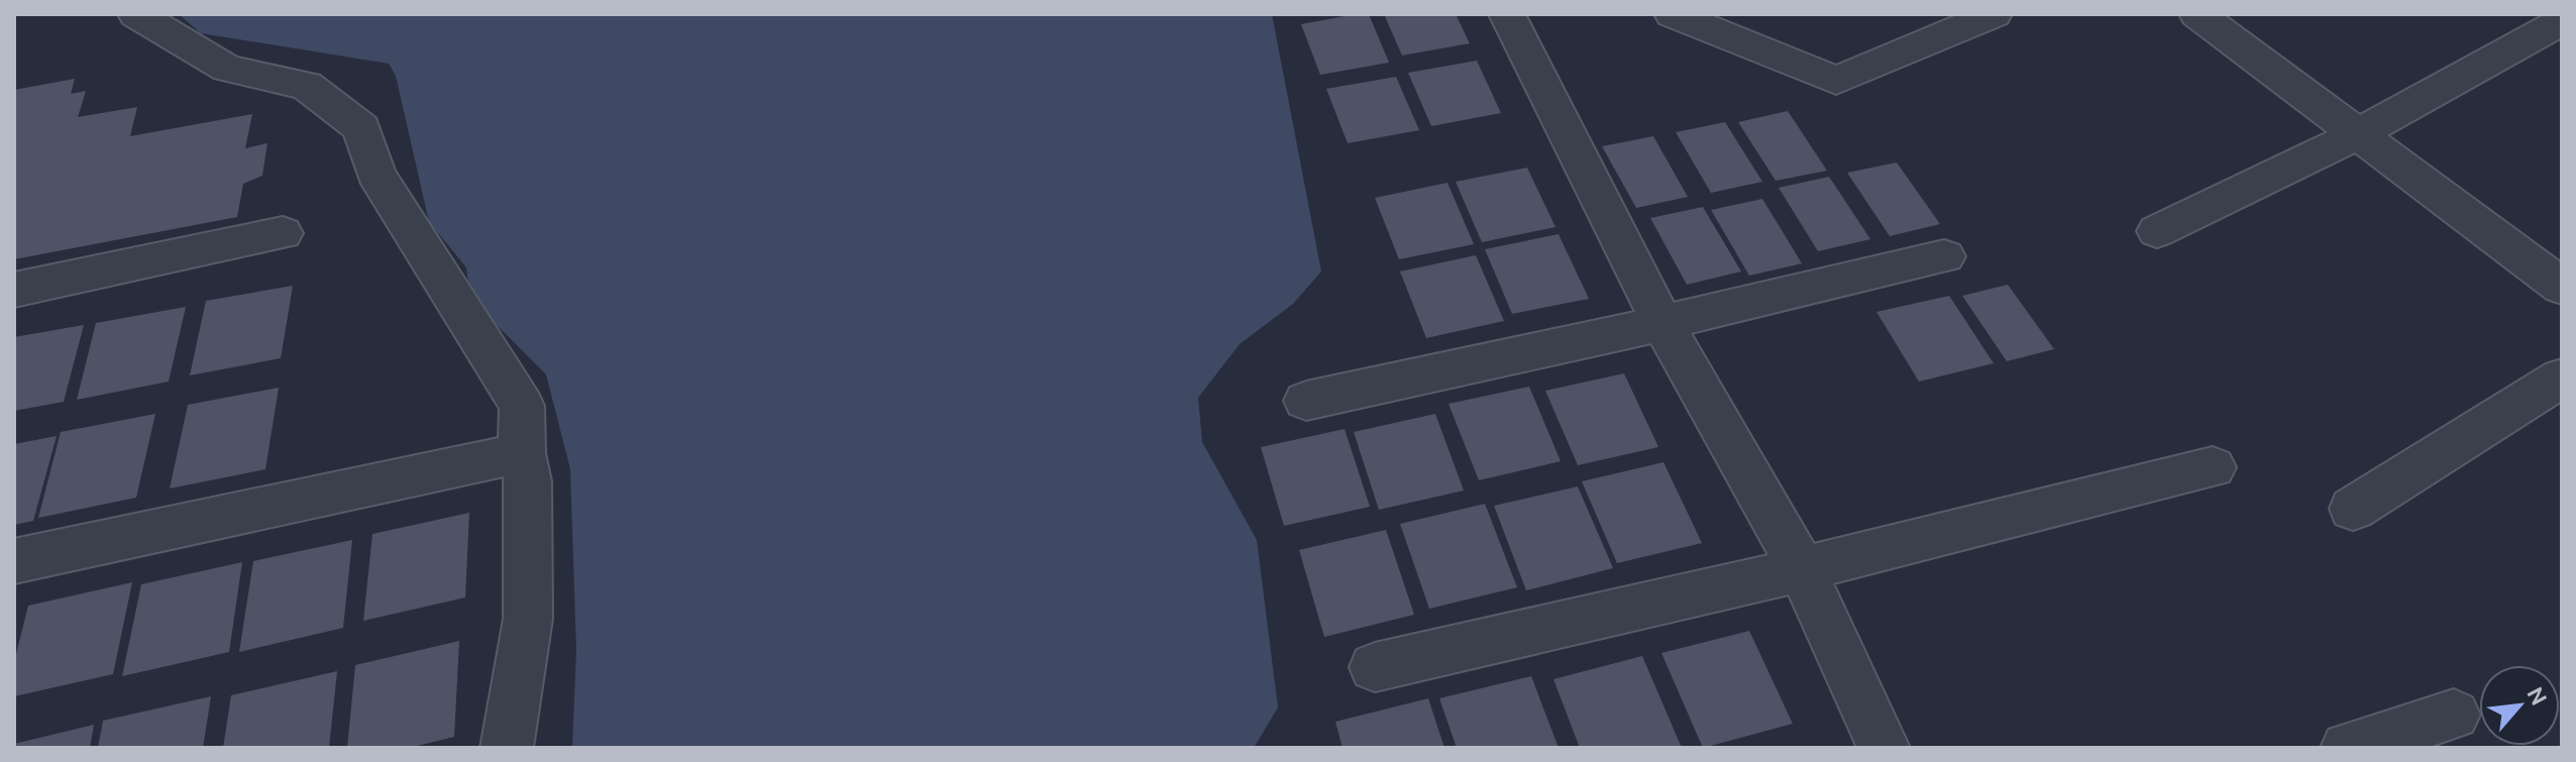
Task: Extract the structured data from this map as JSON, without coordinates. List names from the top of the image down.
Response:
{
  "north": "top right"
}
